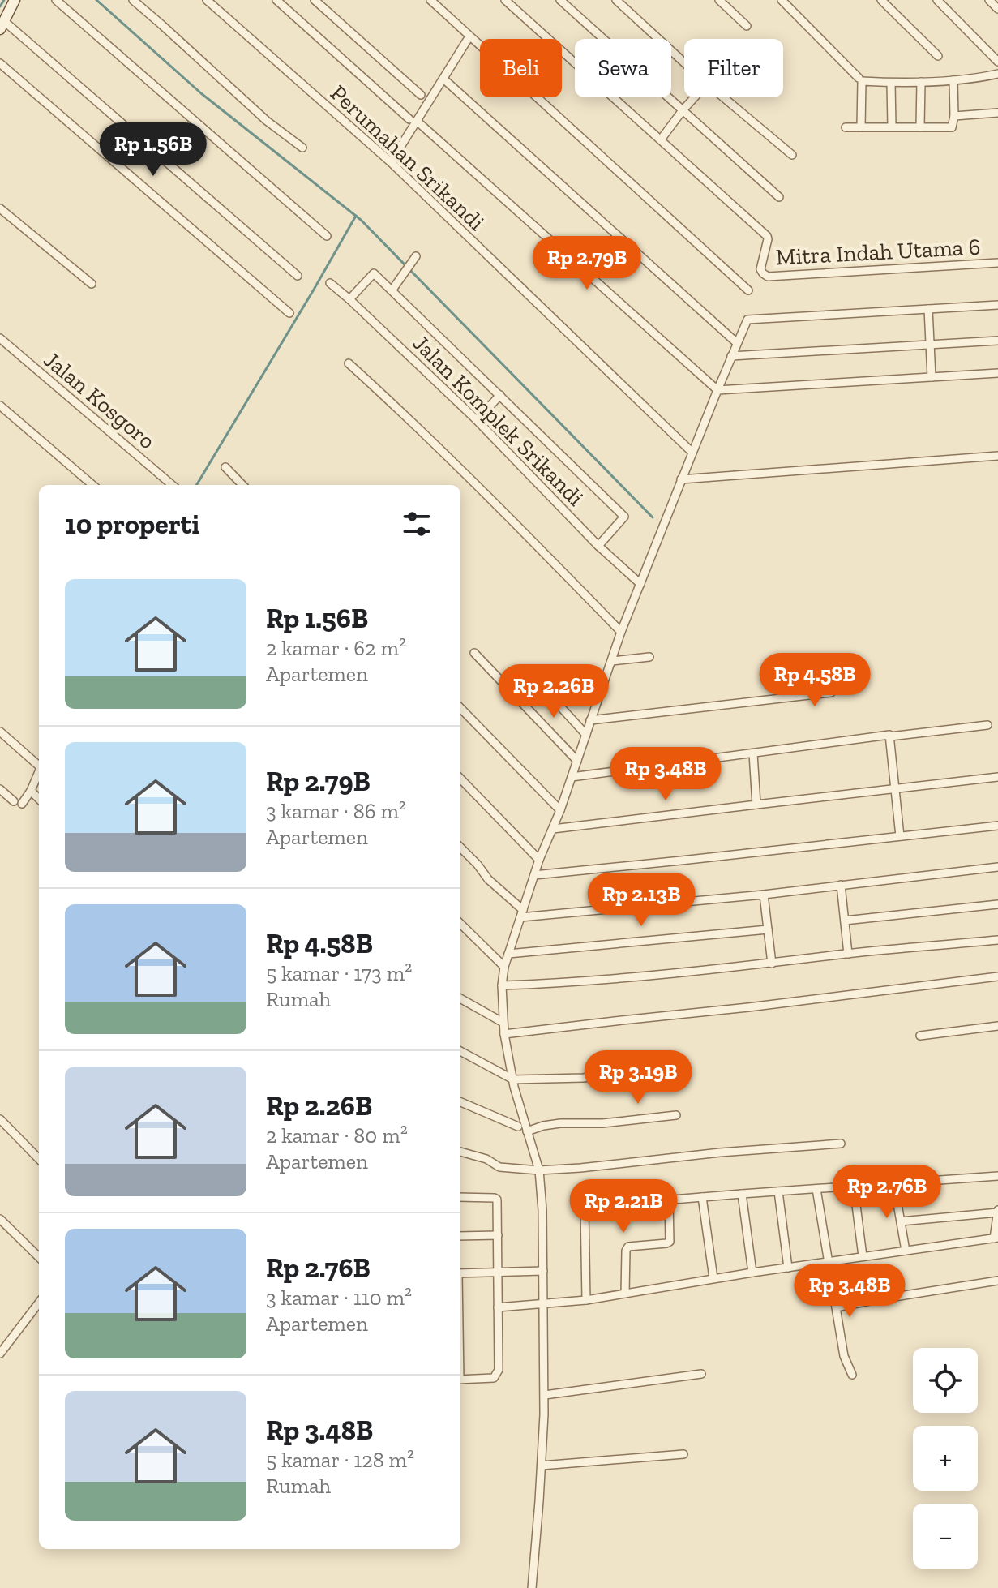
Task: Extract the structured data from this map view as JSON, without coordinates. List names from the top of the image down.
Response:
{
  "streets": {
    "street": [
      "Perumahan Srikandi",
      "Mitra Indah Utama 6",
      "Jalan Kosgoro",
      "Jalan Komplek Srikandi"
    ]
  },
  "page": {
    "chip": ["Beli", "Sewa", "Filter"],
    "price": [
      "Rp 1.56B",
      "Rp 2.79B",
      "Rp 4.58B",
      "Rp 2.26B",
      "Rp 3.48B",
      "Rp 2.13B",
      "Rp 3.19B",
      "Rp 2.76B",
      "Rp 2.21B",
      "Rp 3.48B"
    ],
    "heading": "10 properti",
    "list": [
      {
        "name": "Rp 1.56B",
        "note": "2 kamar · 62 m² · Apartemen"
      },
      {
        "name": "Rp 2.79B",
        "note": "3 kamar · 86 m² · Apartemen"
      },
      {
        "name": "Rp 4.58B",
        "note": "5 kamar · 173 m² · Rumah"
      },
      {
        "name": "Rp 2.26B",
        "note": "2 kamar · 80 m² · Apartemen"
      },
      {
        "name": "Rp 2.76B",
        "note": "3 kamar · 110 m² · Apartemen"
      },
      {
        "name": "Rp 3.48B",
        "note": "5 kamar · 128 m² · Rumah"
      }
    ],
    "map_buttons": ["+", "−"]
  }
}
